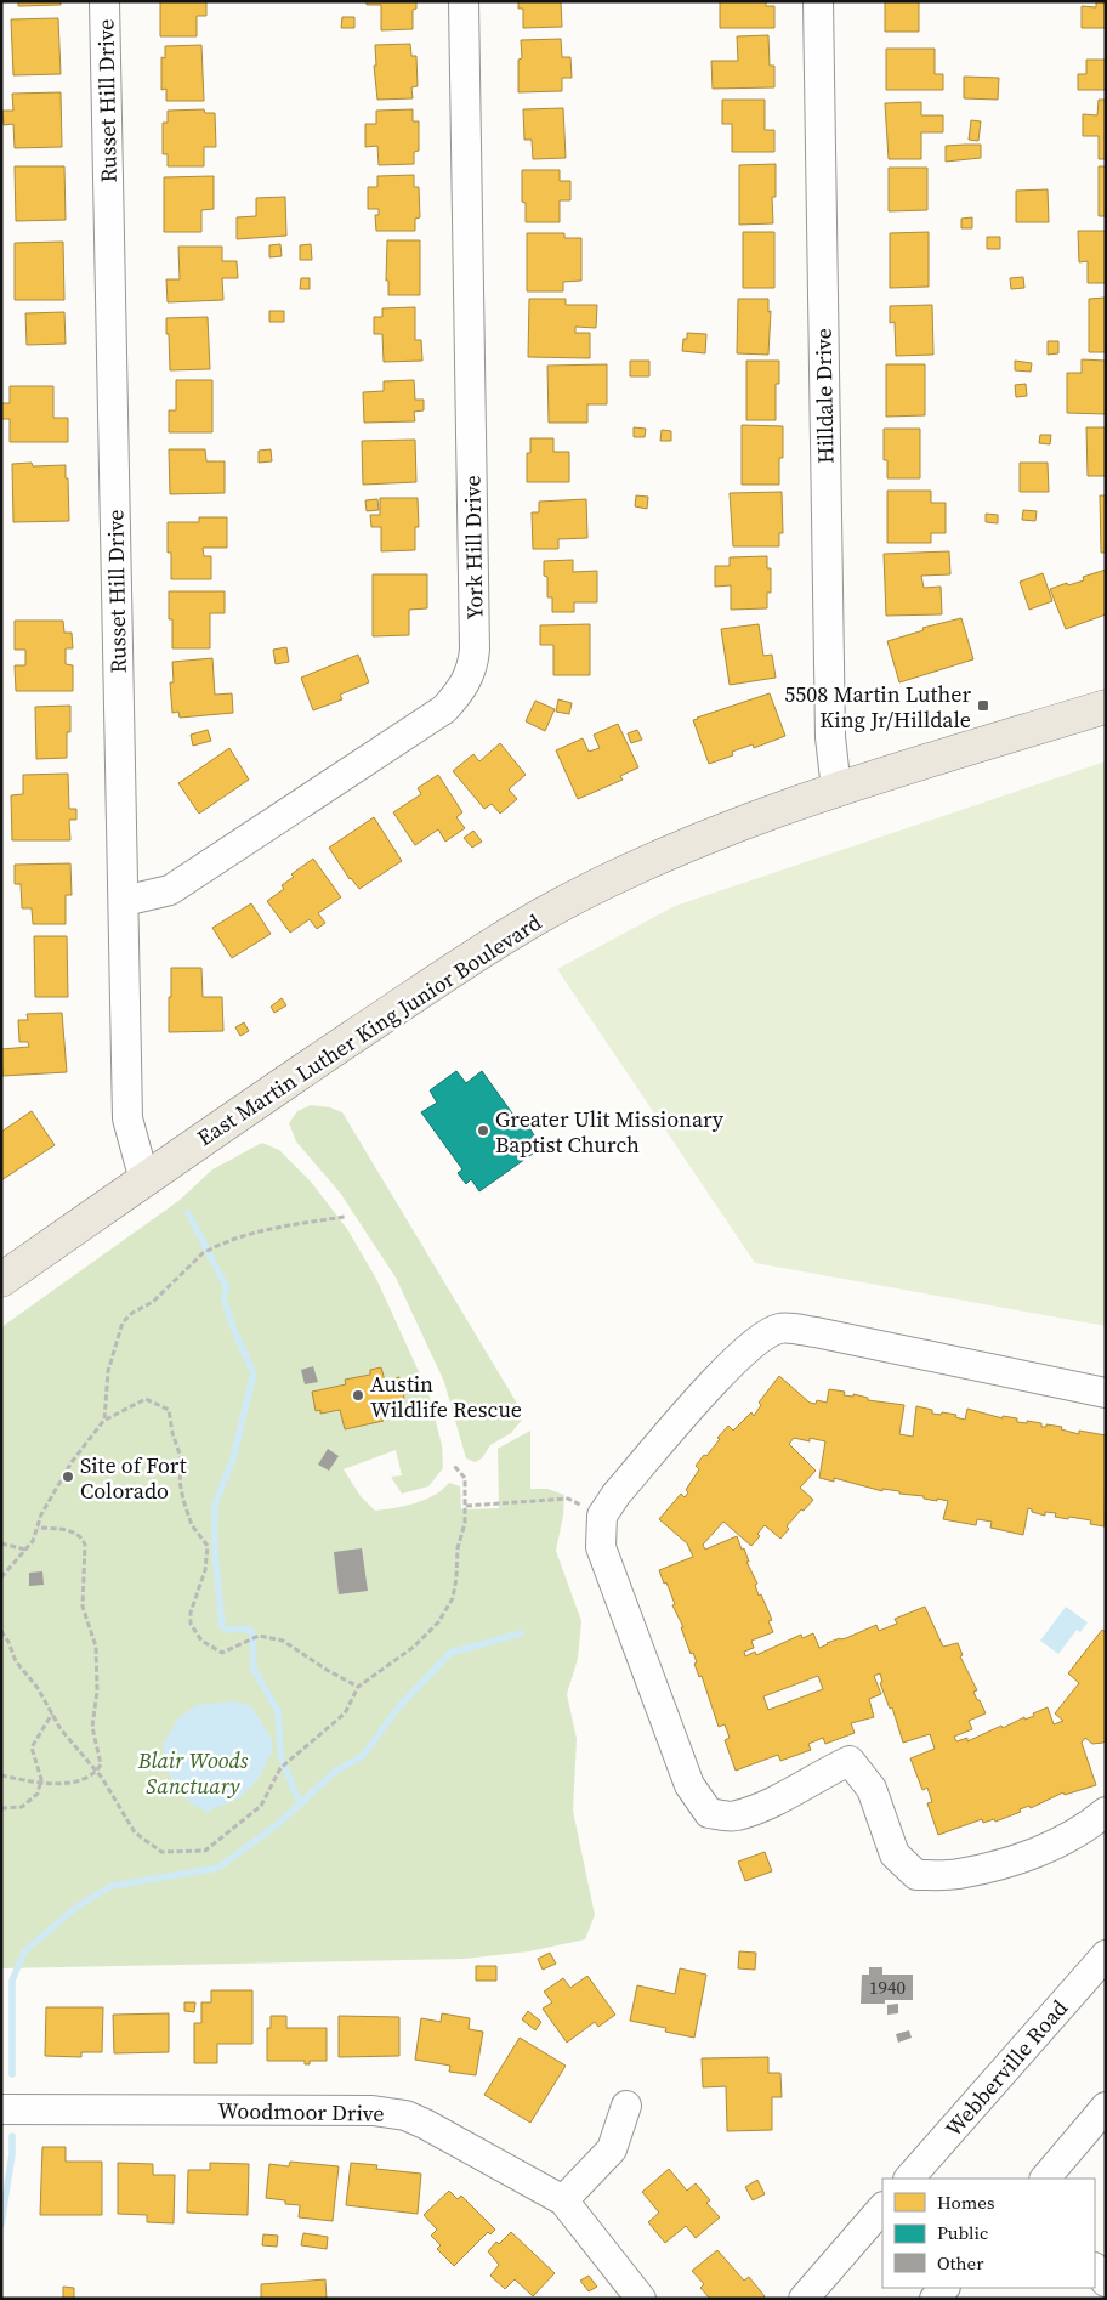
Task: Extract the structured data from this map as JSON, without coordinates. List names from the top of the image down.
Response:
{
  "streets": {
    "main road": ["East Martin Luther King Junior Boulevard"],
    "street": [
      "Russet Hill Drive",
      "Hilldale Drive",
      "York Hill Drive",
      "Webberville Road",
      "Woodmoor Drive"
    ]
  },
  "crossings": [
    ["Russet Hill Drive", "York Hill Drive"],
    ["Russet Hill Drive", "East Martin Luther King Junior Boulevard"],
    ["Hilldale Drive", "East Martin Luther King Junior Boulevard"]
  ],
  "parks": ["Blair Woods Sanctuary"],
  "places": {
    "transit": ["5508 Martin Luther King Jr/Hilldale"],
    "other": ["Greater Ulit Missionary Baptist Church", "Austin Wildlife Rescue", "Site of Fort Colorado"]
  },
  "house_numbers": ["1940"],
  "legend": ["Homes", "Public", "Other"]
}
